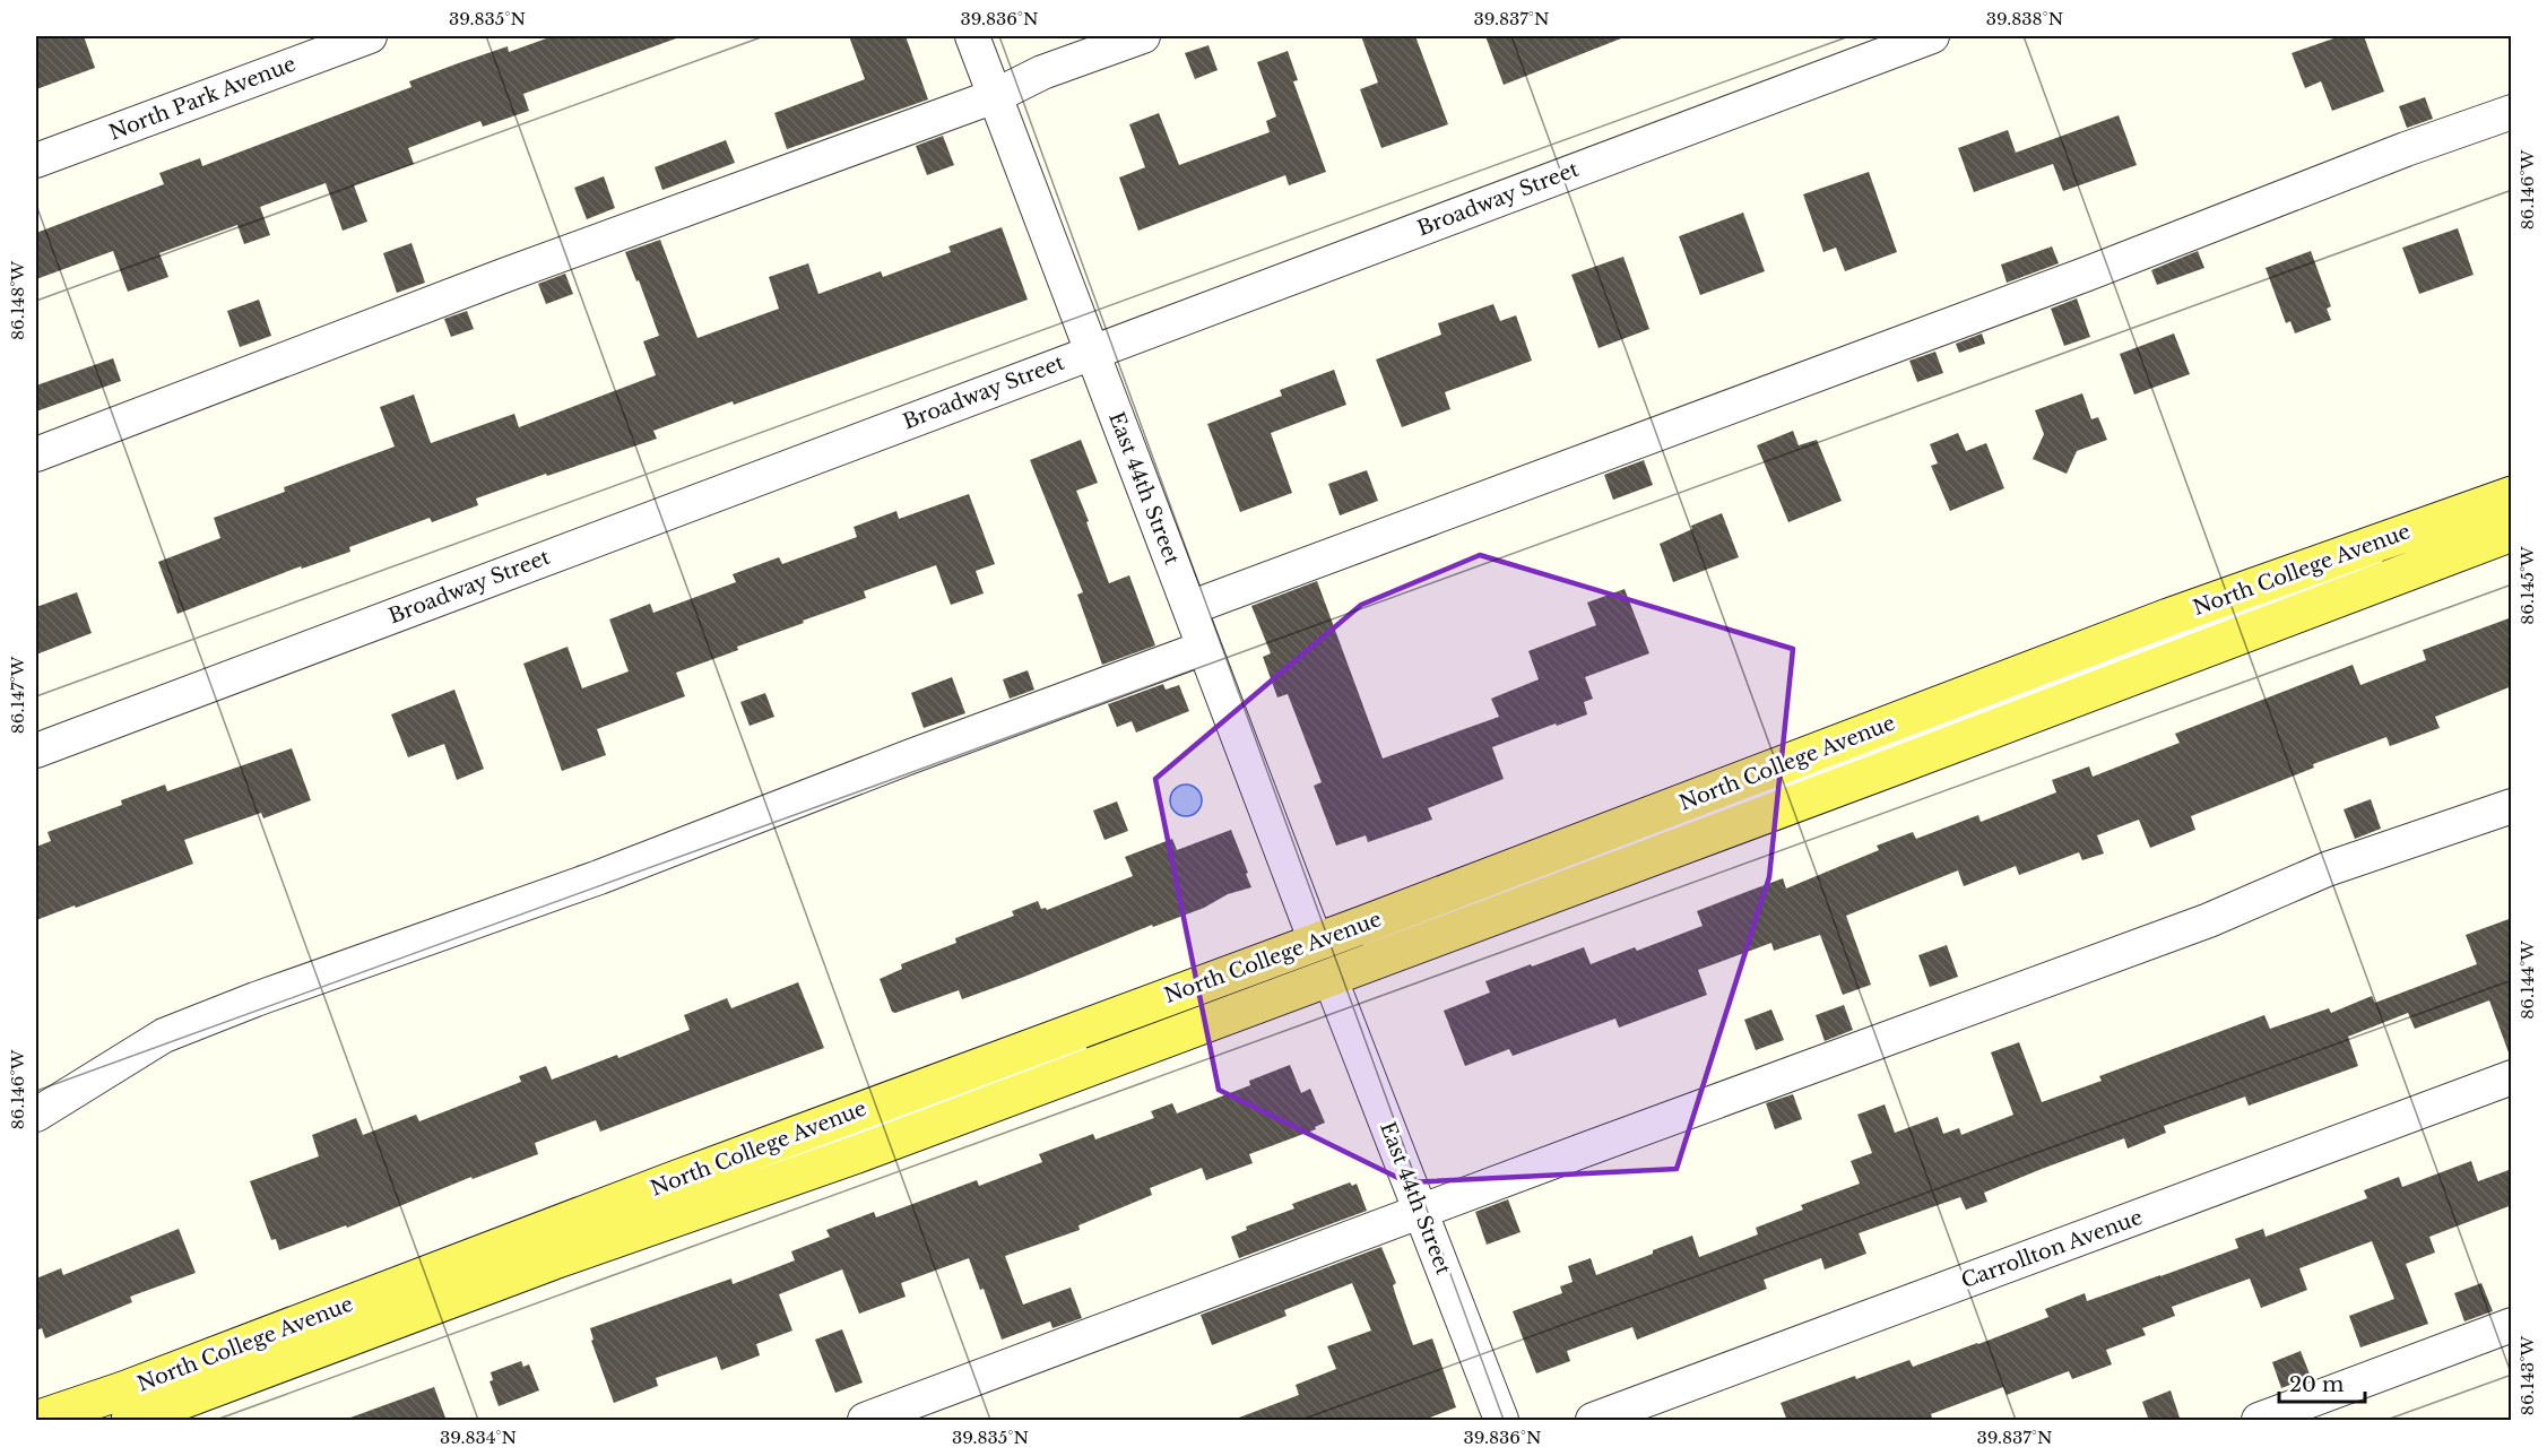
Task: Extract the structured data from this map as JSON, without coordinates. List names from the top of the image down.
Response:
{
  "streets": {
    "main road": ["North College Avenue"],
    "street": [
      "North Park Avenue",
      "Broadway Street",
      "East 44th Street",
      "Carrollton Avenue"
    ]
  },
  "crossings": [
    ["Broadway Street", "East 44th Street"],
    ["East 44th Street", "North College Avenue"]
  ],
  "scale_bar": "20 m",
  "coordinates": [
    "39.835°N",
    "39.836°N",
    "39.837°N",
    "39.838°N",
    "86.146°W",
    "86.148°W",
    "86.145°W",
    "86.147°W",
    "86.144°W",
    "86.143°W",
    "39.834°N"
  ]
}
